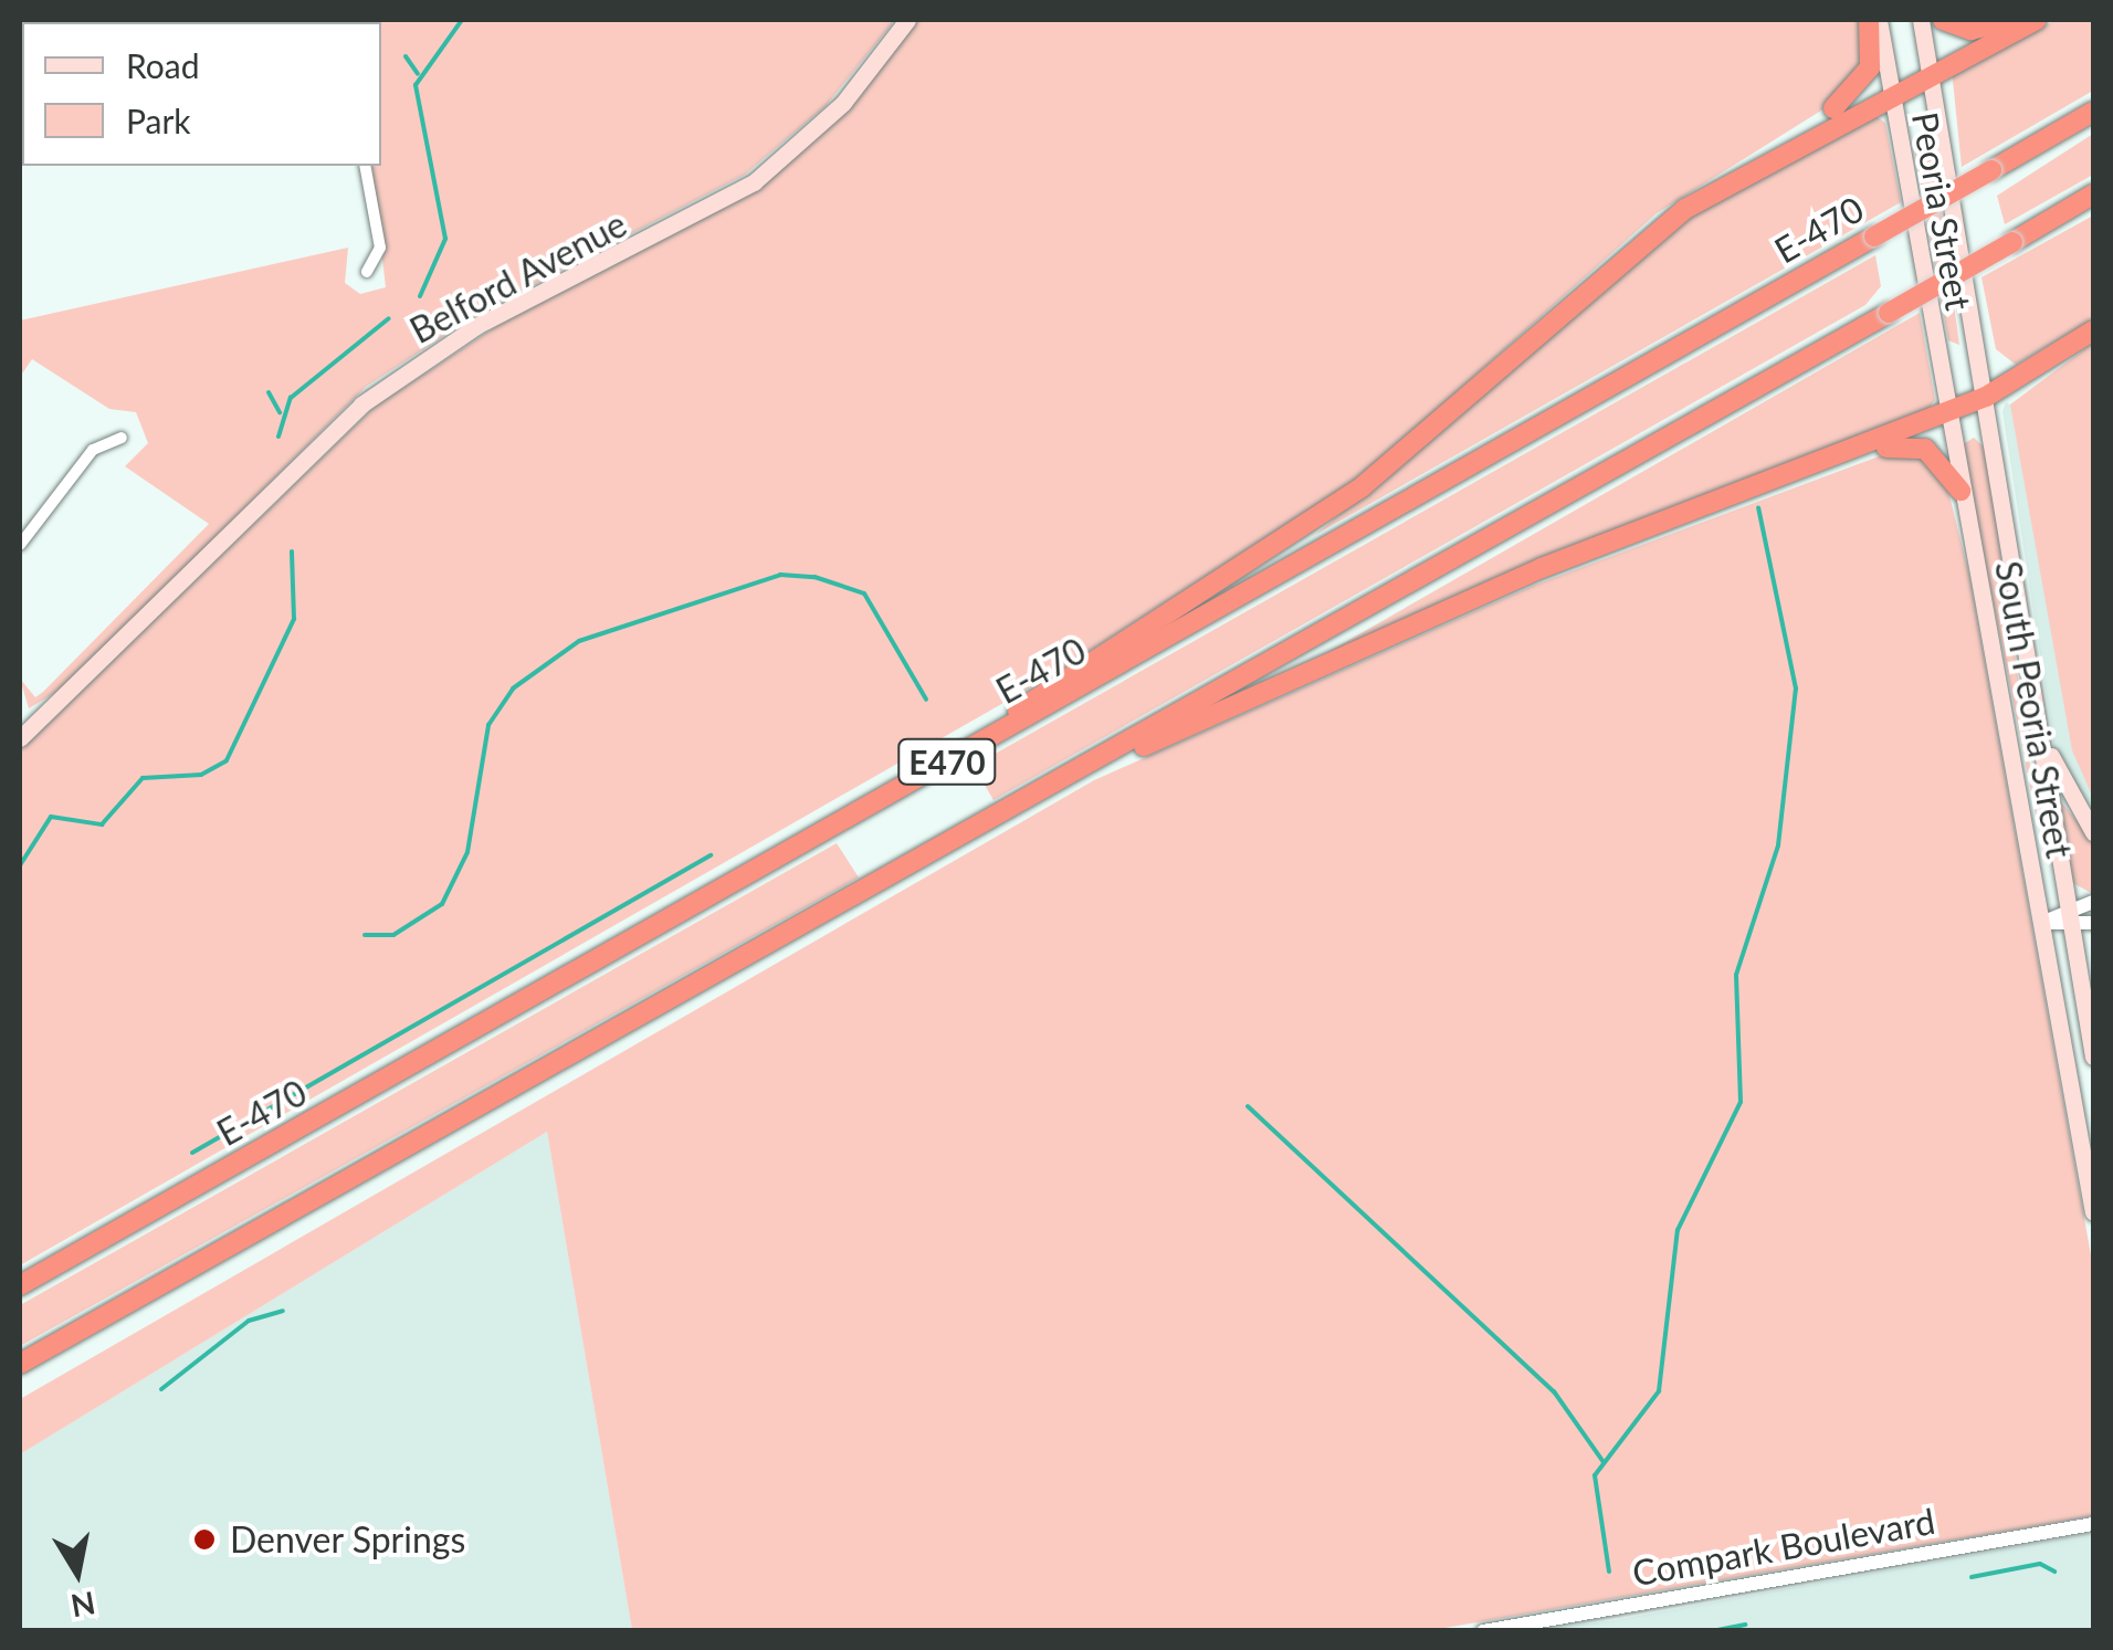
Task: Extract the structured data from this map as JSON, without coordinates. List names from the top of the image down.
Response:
{
  "streets": {
    "highway": ["E-470", "E470"],
    "main road": ["Peoria Street", "Belford Avenue", "South Peoria Street"],
    "street": ["Compark Boulevard"]
  },
  "crossings": [
    ["Peoria Street", "South Peoria Street"]
  ],
  "places": ["Denver Springs"],
  "legend": ["Road", "Park"],
  "north": "bottom"
}
